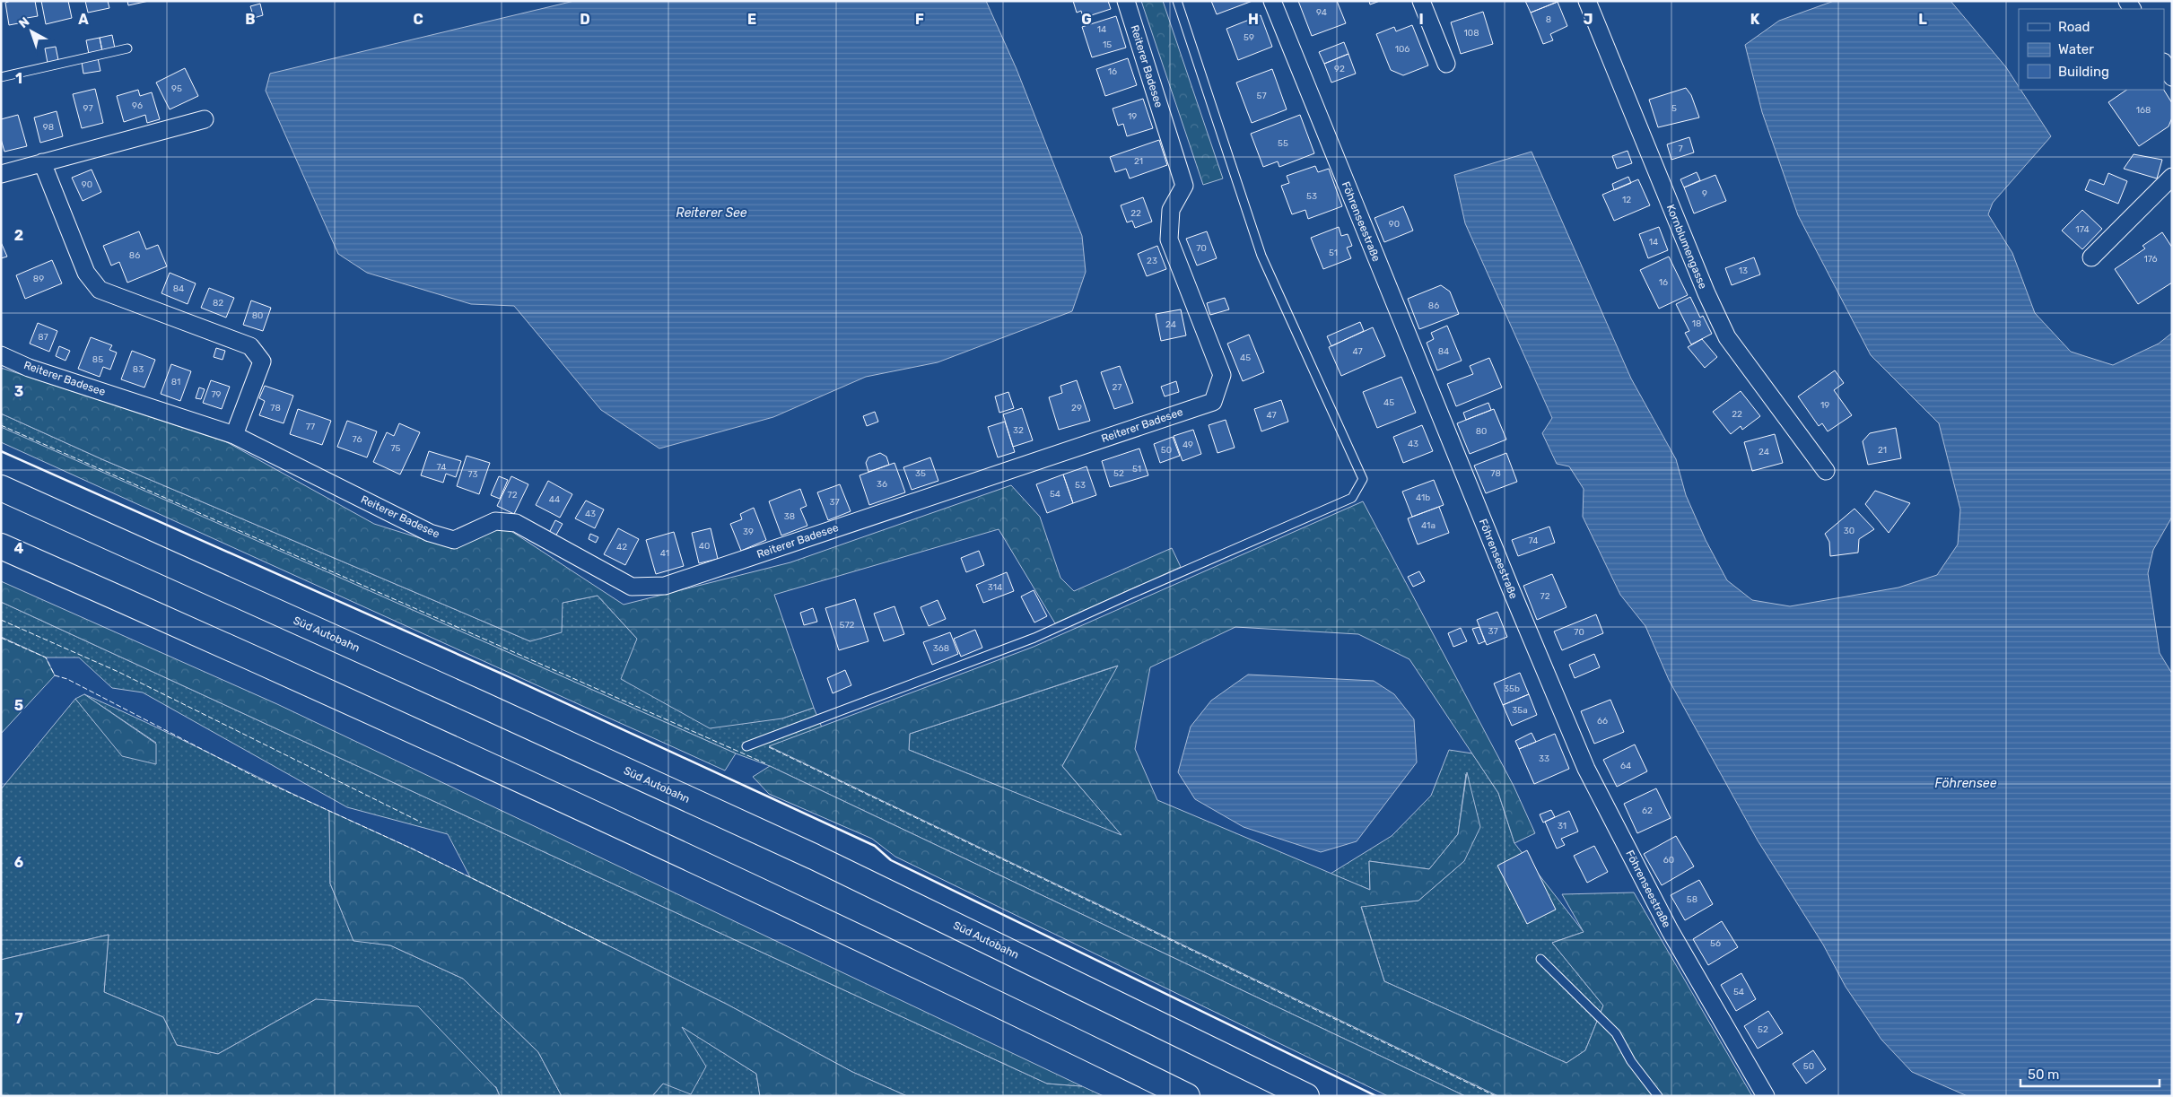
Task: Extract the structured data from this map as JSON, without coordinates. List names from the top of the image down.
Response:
{
  "streets": {
    "highway": ["Süd Autobahn"],
    "street": ["Reiterer Badesee", "Föhrenseestraße", "Kornblumengasse"]
  },
  "water": ["Reiterer See", "Föhrensee"],
  "house_numbers": [
    "94",
    "8",
    "14",
    "108",
    "59",
    "15",
    "106",
    "92",
    "16",
    "95",
    "57",
    "96",
    "97",
    "5",
    "168",
    "19",
    "98",
    "55",
    "7",
    "21",
    "90",
    "9",
    "53",
    "12",
    "22",
    "90",
    "174",
    "14",
    "70",
    "51",
    "86",
    "176",
    "23",
    "13",
    "89",
    "16",
    "84",
    "82",
    "86",
    "80",
    "18",
    "24",
    "87",
    "47",
    "84",
    "45",
    "85",
    "83",
    "81",
    "27",
    "79",
    "45",
    "19",
    "78",
    "29",
    "22",
    "47",
    "77",
    "32",
    "80",
    "76",
    "43",
    "49",
    "75",
    "50",
    "21",
    "24",
    "74",
    "51",
    "35",
    "52",
    "78",
    "73",
    "36",
    "53",
    "54",
    "72",
    "41b",
    "44",
    "37",
    "43",
    "38",
    "41a",
    "30",
    "39",
    "74",
    "40",
    "42",
    "41",
    "314",
    "72",
    "572",
    "37",
    "70",
    "368",
    "35b",
    "35a",
    "66",
    "33",
    "64",
    "62",
    "31",
    "60",
    "58",
    "56",
    "54",
    "52",
    "50"
  ],
  "legend": ["Road", "Water", "Building"],
  "scale_bar": "50 m",
  "north": "top left",
  "grid": {
    "columns": [
      "A",
      "B",
      "C",
      "D",
      "E",
      "F",
      "G",
      "H",
      "I",
      "J",
      "K",
      "L"
    ],
    "rows": [
      "1",
      "2",
      "3",
      "4",
      "5",
      "6",
      "7"
    ]
  }
}
